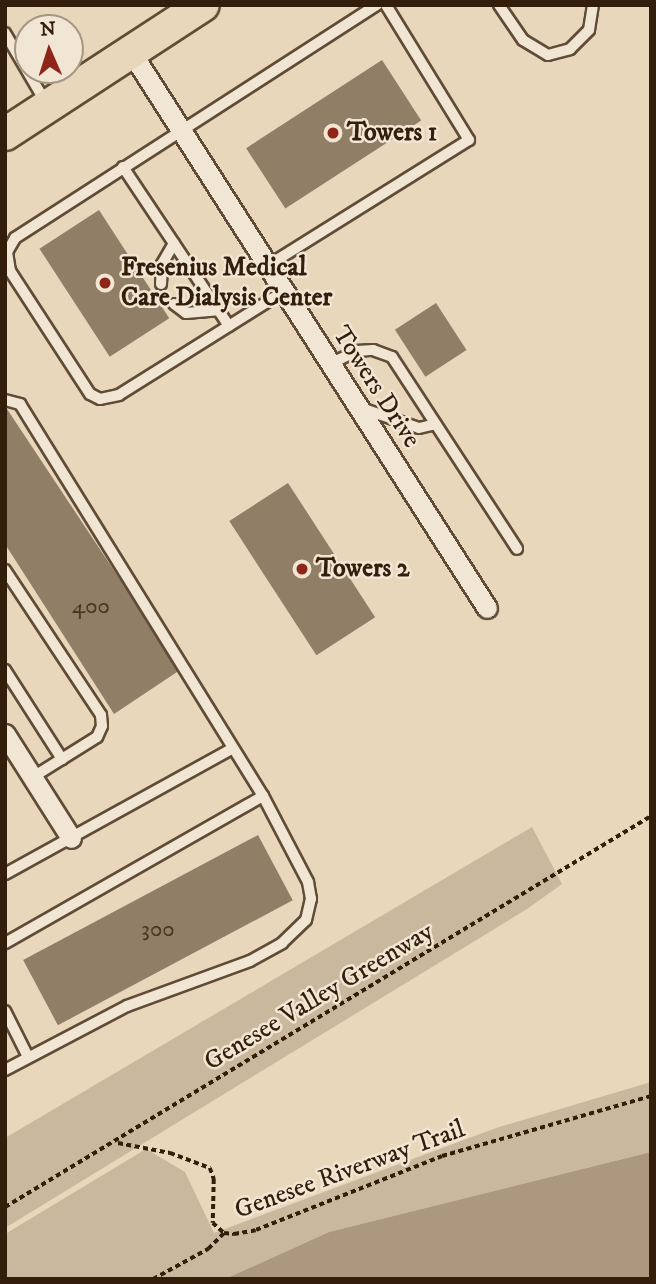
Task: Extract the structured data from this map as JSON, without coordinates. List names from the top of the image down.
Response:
{
  "streets": {
    "street": ["Towers Drive"],
    "path": ["Genesee Valley Greenway", "Genesee Riverway Trail"]
  },
  "crossings": [
    ["Genesee Valley Greenway", "Genesee Riverway Trail"]
  ],
  "places": ["Towers 1", "Fresenius Medical Care Dialysis Center", "Towers 2"],
  "house_numbers": ["400", "300"],
  "north": "top"
}
